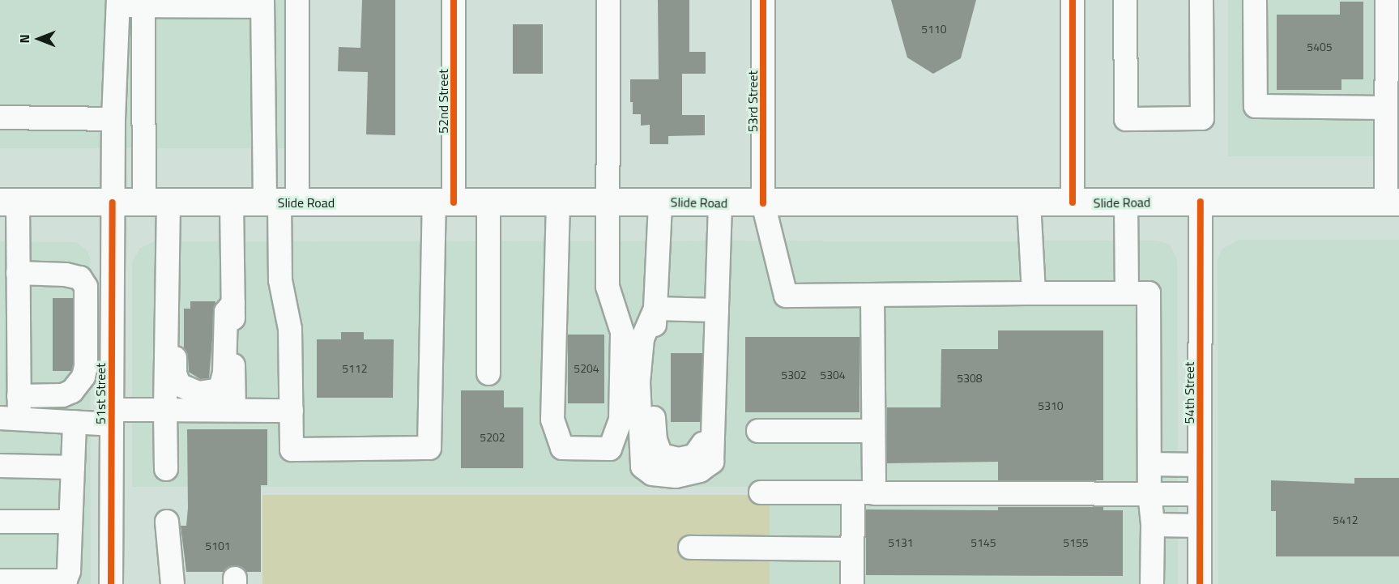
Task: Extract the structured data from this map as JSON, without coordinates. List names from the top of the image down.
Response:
{
  "streets": {
    "main road": ["Slide Road"],
    "street": [
      "52nd Street",
      "53rd Street",
      "54th Street",
      "51st Street"
    ]
  },
  "crossings": [
    ["52nd Street", "Slide Road"],
    ["53rd Street", "Slide Road"],
    ["Slide Road", "54th Street"],
    ["Slide Road", "51st Street"]
  ],
  "house_numbers": [
    "5110",
    "5405",
    "5112",
    "5204",
    "5302",
    "5304",
    "5308",
    "5310",
    "5202",
    "5412",
    "5131",
    "5145",
    "5155",
    "5101"
  ],
  "north": "left"
}
